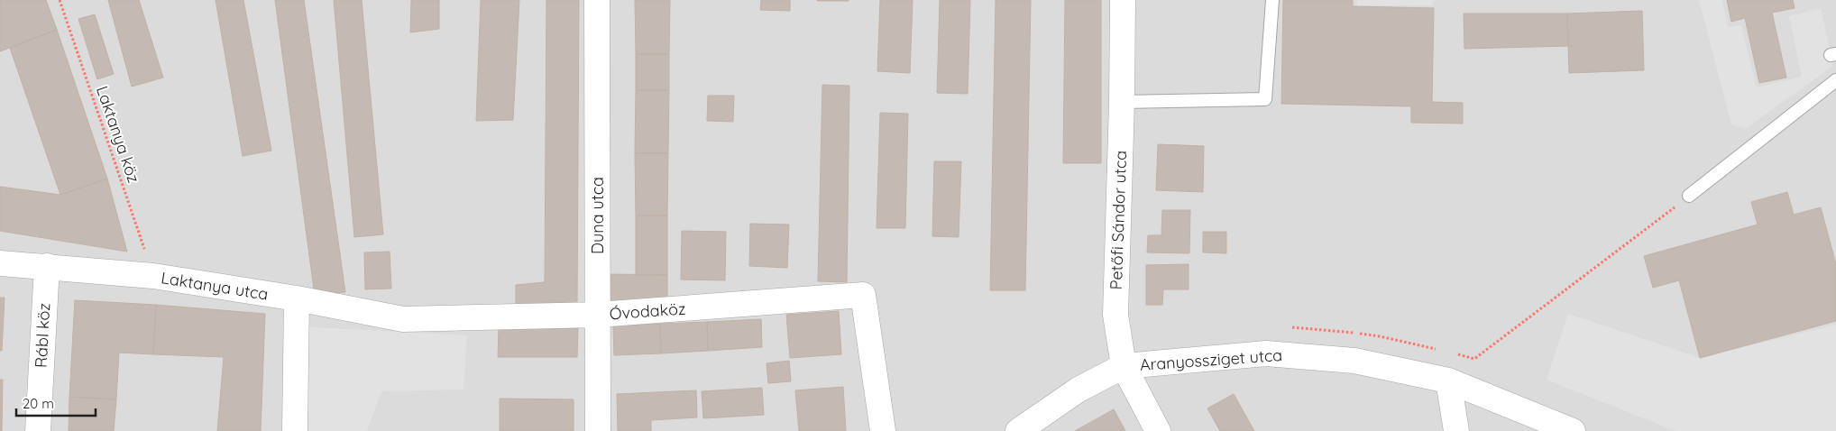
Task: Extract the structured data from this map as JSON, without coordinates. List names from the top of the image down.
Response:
{
  "streets": {
    "street": [
      "Duna utca",
      "Petőfi Sándor utca",
      "Laktanya utca",
      "Óvodaköz",
      "Rábl köz",
      "Aranyossziget utca"
    ],
    "path": ["Laktanya köz"]
  },
  "crossings": [
    ["Laktanya köz", "Laktanya utca"],
    ["Duna utca", "Óvodaköz"],
    ["Petőfi Sándor utca", "Aranyossziget utca"],
    ["Laktanya utca", "Óvodaköz"],
    ["Laktanya utca", "Rábl köz"]
  ],
  "scale_bar": "20 m"
}
